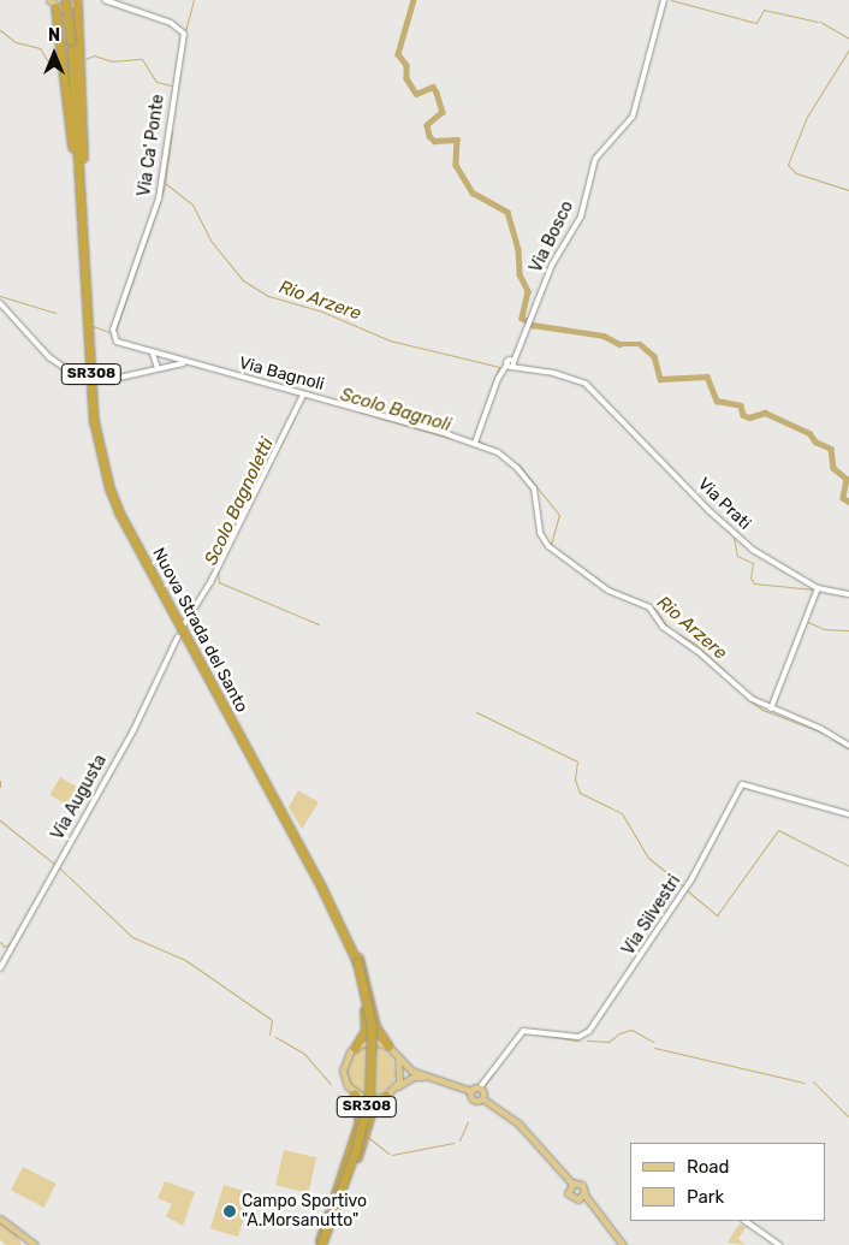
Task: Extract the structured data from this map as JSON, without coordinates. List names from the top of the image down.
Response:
{
  "streets": {
    "highway": ["SR308", "Nuova Strada del Santo"],
    "street": [
      "Via Ca' Ponte",
      "Via Bosco",
      "Via Bagnoli",
      "Via Prati",
      "Via Augusta",
      "Via Silvestri"
    ]
  },
  "crossings": [
    ["Via Ca' Ponte", "Via Bagnoli"],
    ["Via Bosco", "Via Bagnoli"],
    ["Via Bosco", "Via Prati"]
  ],
  "water": ["Rio Arzere", "Scolo Bagnoli", "Scolo Bagnoletti"],
  "places": ["Campo Sportivo \"A.Morsanutto\""],
  "legend": ["Road", "Park"],
  "north": "top"
}
